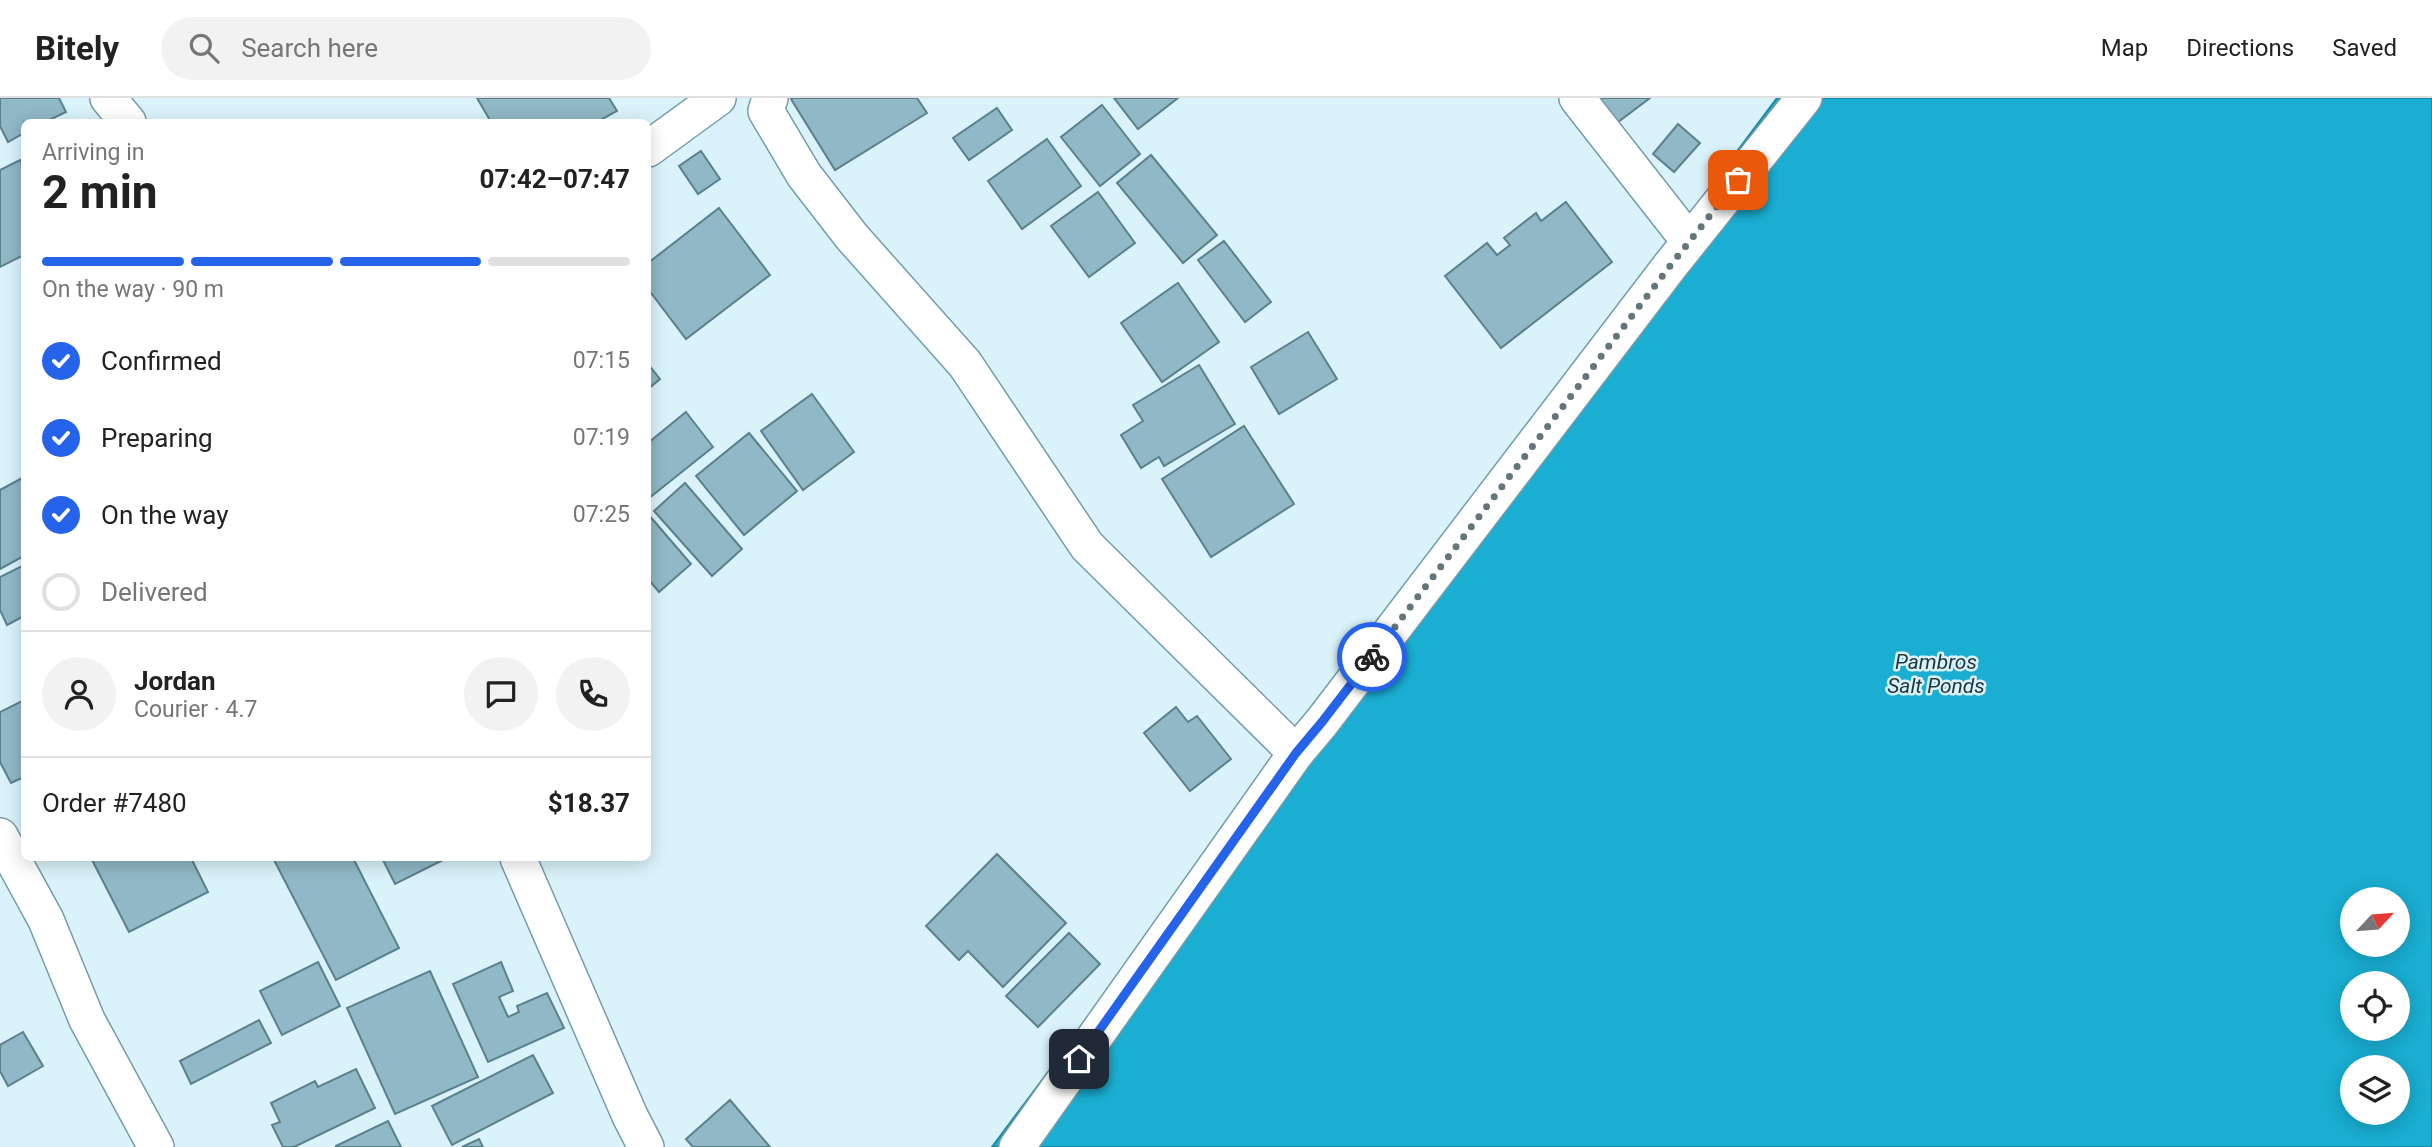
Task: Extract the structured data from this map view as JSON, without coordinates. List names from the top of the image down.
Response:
{
  "water": ["Pambros Salt Ponds"],
  "north": "top right",
  "page": {
    "header": "Bitely",
    "search": "Search here",
    "nav": ["Map", "Directions", "Saved"],
    "heading": ["2 min", "Arriving in", "07:42–07:47"],
    "panel": [
      "Jordan",
      "Courier · 4.7",
      "Order #7480",
      "$18.37"
    ],
    "bar": "On the way · 90 m",
    "list": [
      ["Confirmed", "07:15"],
      ["Preparing", "07:19"],
      ["On the way", "07:25"],
      "Delivered"
    ]
  }
}
